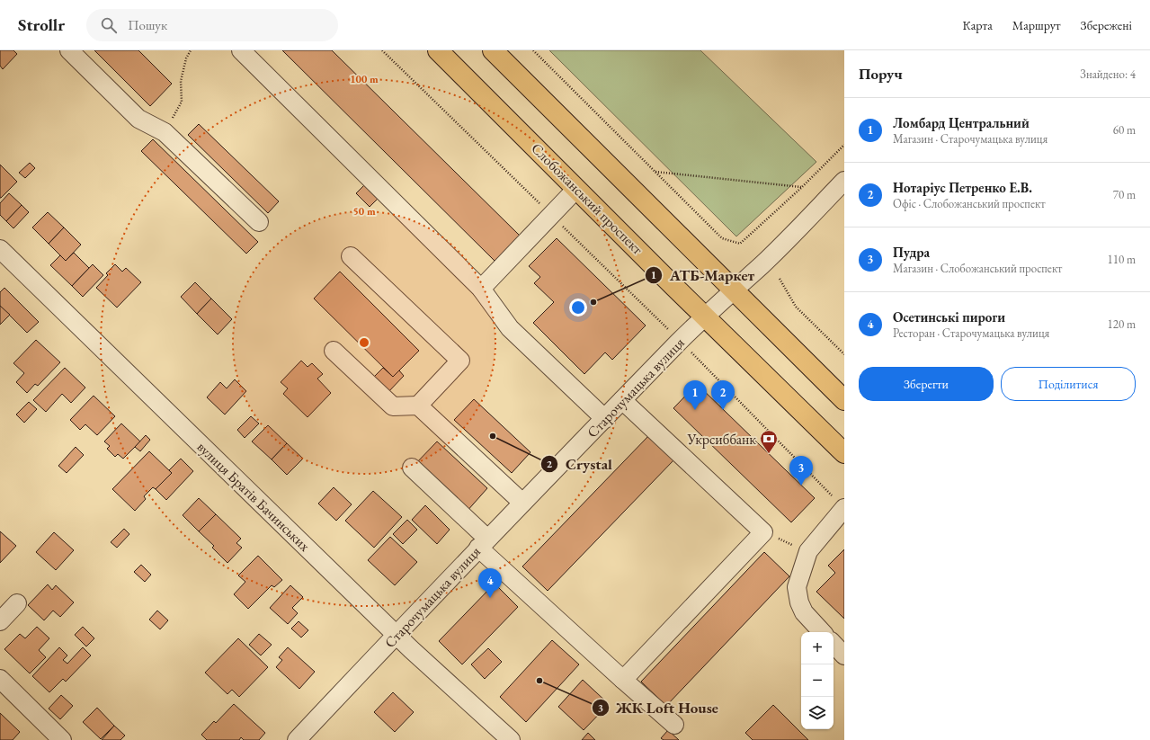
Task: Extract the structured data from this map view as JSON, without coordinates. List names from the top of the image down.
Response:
{
  "streets": {
    "main road": ["Слобожанський проспект"],
    "street": ["Старочумацька вулиця", "вулиця Братів Бачинських"]
  },
  "crossings": [
    ["Слобожанський проспект", "Старочумацька вулиця"],
    ["Старочумацька вулиця", "вулиця Братів Бачинських"]
  ],
  "places": {
    "other": ["АТБ-Маркет", "Crystal", "ЖК Loft House"],
    "bank": ["Укрсиббанк"]
  },
  "page": {
    "header": "Strollr",
    "search": "Пошук",
    "nav": ["Карта", "Маршрут", "Збережені"],
    "heading": ["Поруч", "Знайдено: 4"],
    "list": [
      {
        "mark": "1",
        "name": "Ломбард Центральний",
        "note": "Магазин · Старочумацька вулиця",
        "value": "60 m"
      },
      {
        "mark": "2",
        "name": "Нотаріус Петренко Е.В.",
        "note": "Офіс · Слобожанський проспект",
        "value": "70 m"
      },
      {
        "mark": "3",
        "name": "Пудра",
        "note": "Магазин · Слобожанський проспект",
        "value": "110 m"
      },
      {
        "mark": "4",
        "name": "Осетинські пироги",
        "note": "Ресторан · Старочумацька вулиця",
        "value": "120 m"
      }
    ],
    "buttons": ["Зберегти", "Поділитися"],
    "pins": [
      "1",
      "2",
      "3",
      "4"
    ],
    "map_buttons": ["+", "−"]
  },
  "rings": ["100 m", "50 m"]
}
